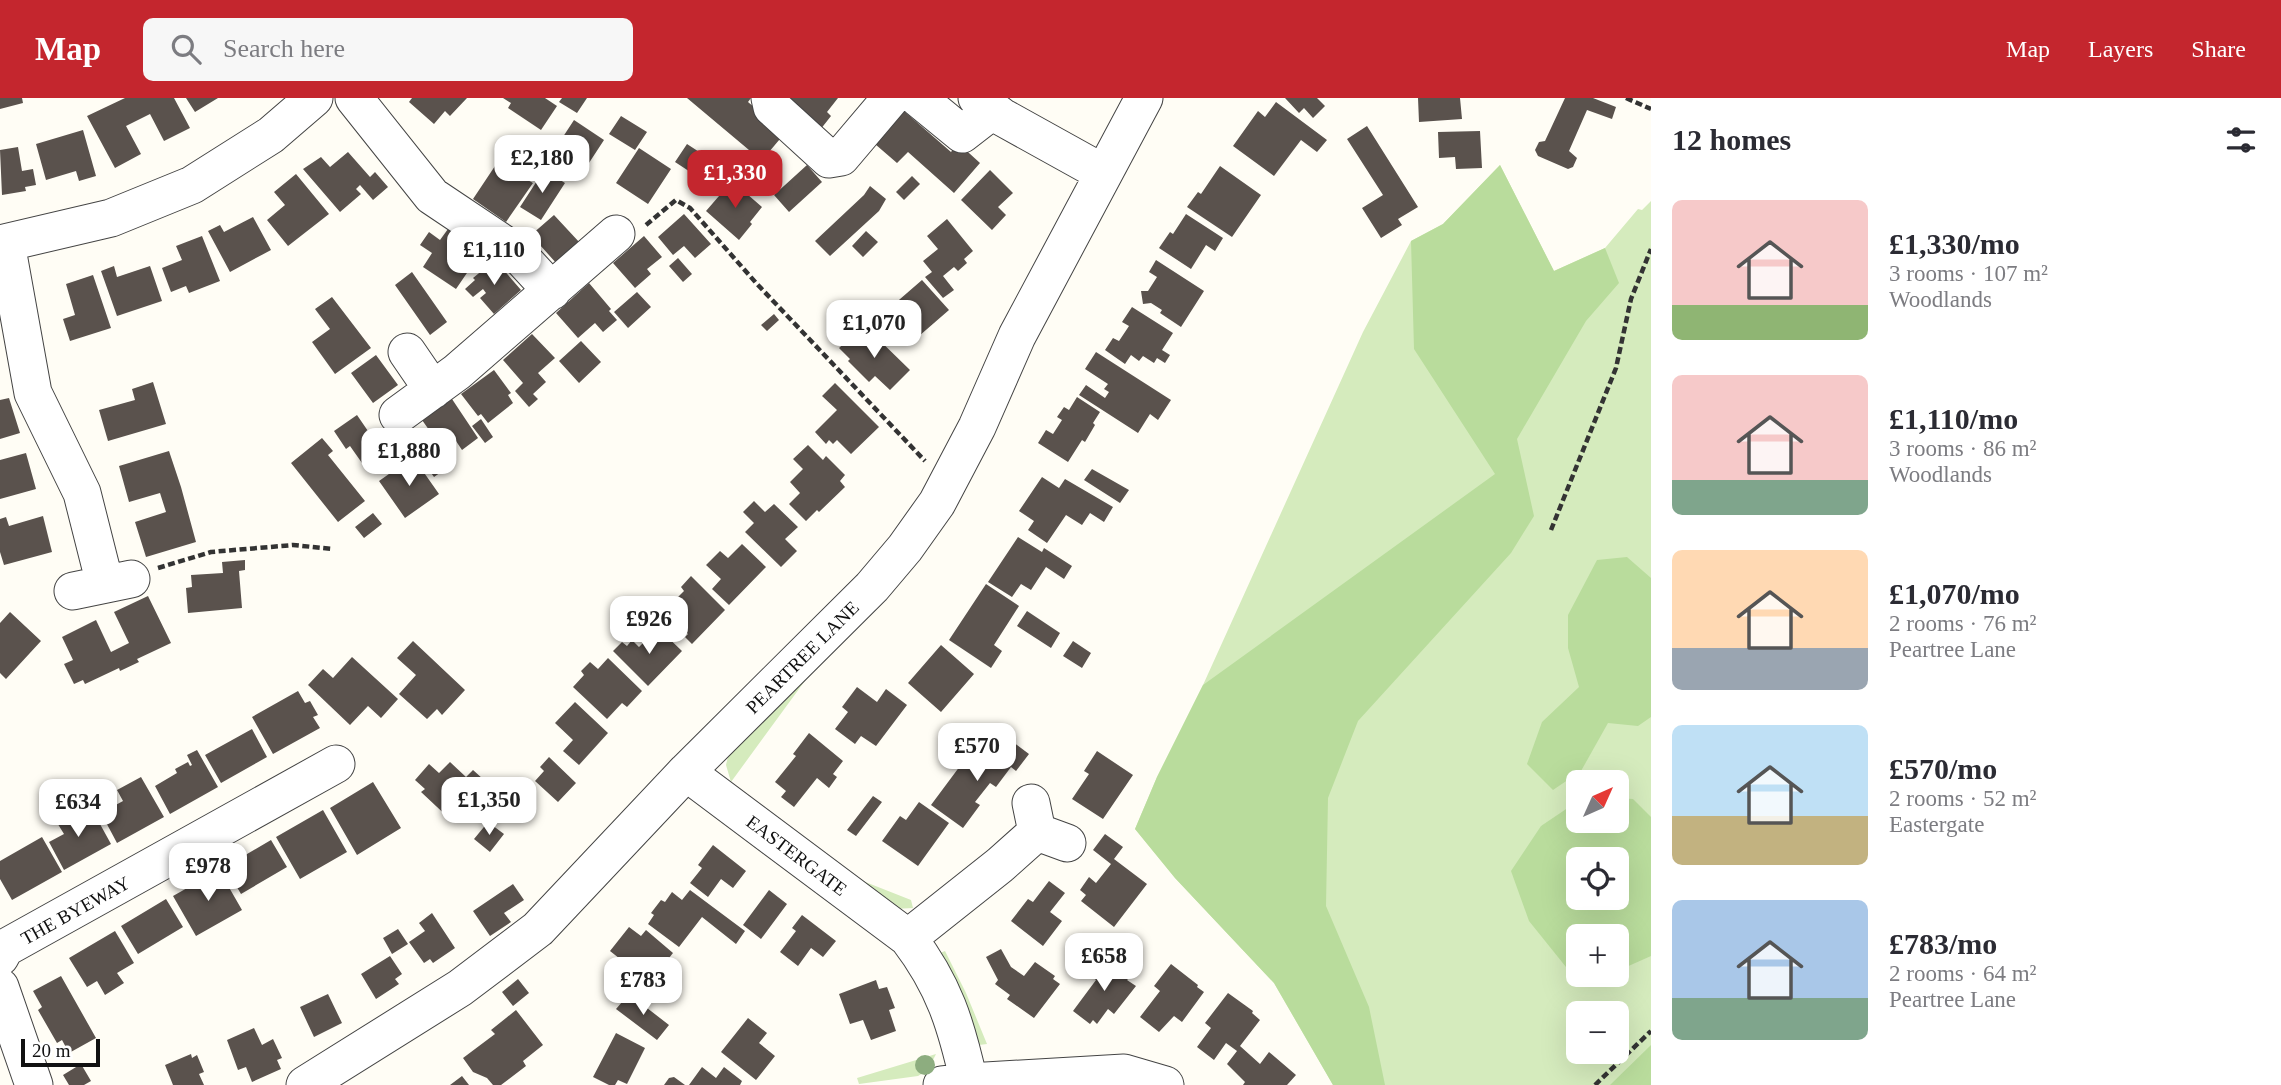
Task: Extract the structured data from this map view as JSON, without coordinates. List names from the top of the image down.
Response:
{
  "streets": {
    "street": ["PEARTREE LANE", "EASTERGATE", "THE BYEWAY"]
  },
  "crossings": [
    ["PEARTREE LANE", "EASTERGATE"]
  ],
  "scale_bar": "20 m",
  "north": "top right",
  "page": {
    "header": "Map",
    "search": "Search here",
    "nav": ["Map", "Layers", "Share"],
    "heading": "12 homes",
    "price": [
      "£2,180",
      "£1,330",
      "£1,110",
      "£1,070",
      "£1,880",
      "£926",
      "£570",
      "£1,350",
      "£634",
      "£978",
      "£658",
      "£783"
    ],
    "list": [
      {
        "name": "£1,330/mo",
        "note": "3 rooms · 107 m² · Woodlands"
      },
      {
        "name": "£1,110/mo",
        "note": "3 rooms · 86 m² · Woodlands"
      },
      {
        "name": "£1,070/mo",
        "note": "2 rooms · 76 m² · Peartree Lane"
      },
      {
        "name": "£570/mo",
        "note": "2 rooms · 52 m² · Eastergate"
      },
      {
        "name": "£783/mo",
        "note": "2 rooms · 64 m² · Peartree Lane"
      }
    ],
    "map_buttons": ["+", "−"],
    "scale": "20 m"
  }
}
